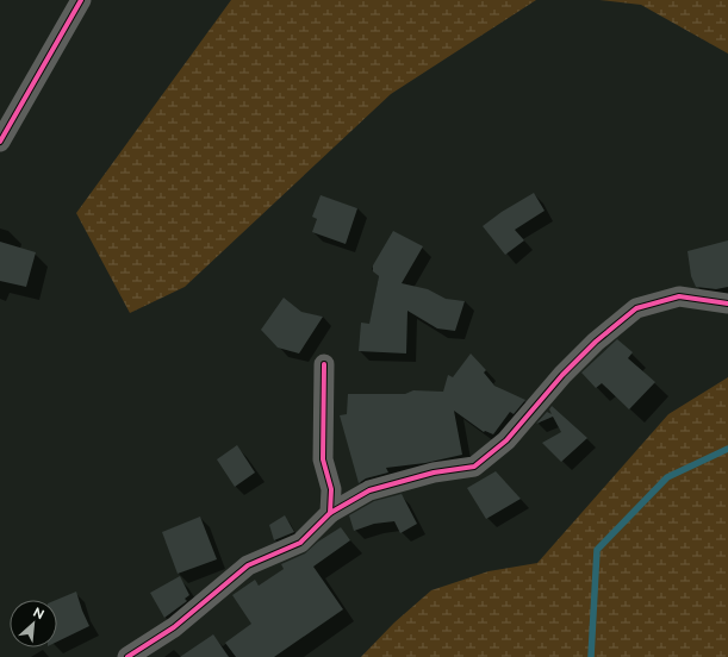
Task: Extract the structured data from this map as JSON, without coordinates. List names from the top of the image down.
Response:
{
  "north": "top right"
}
